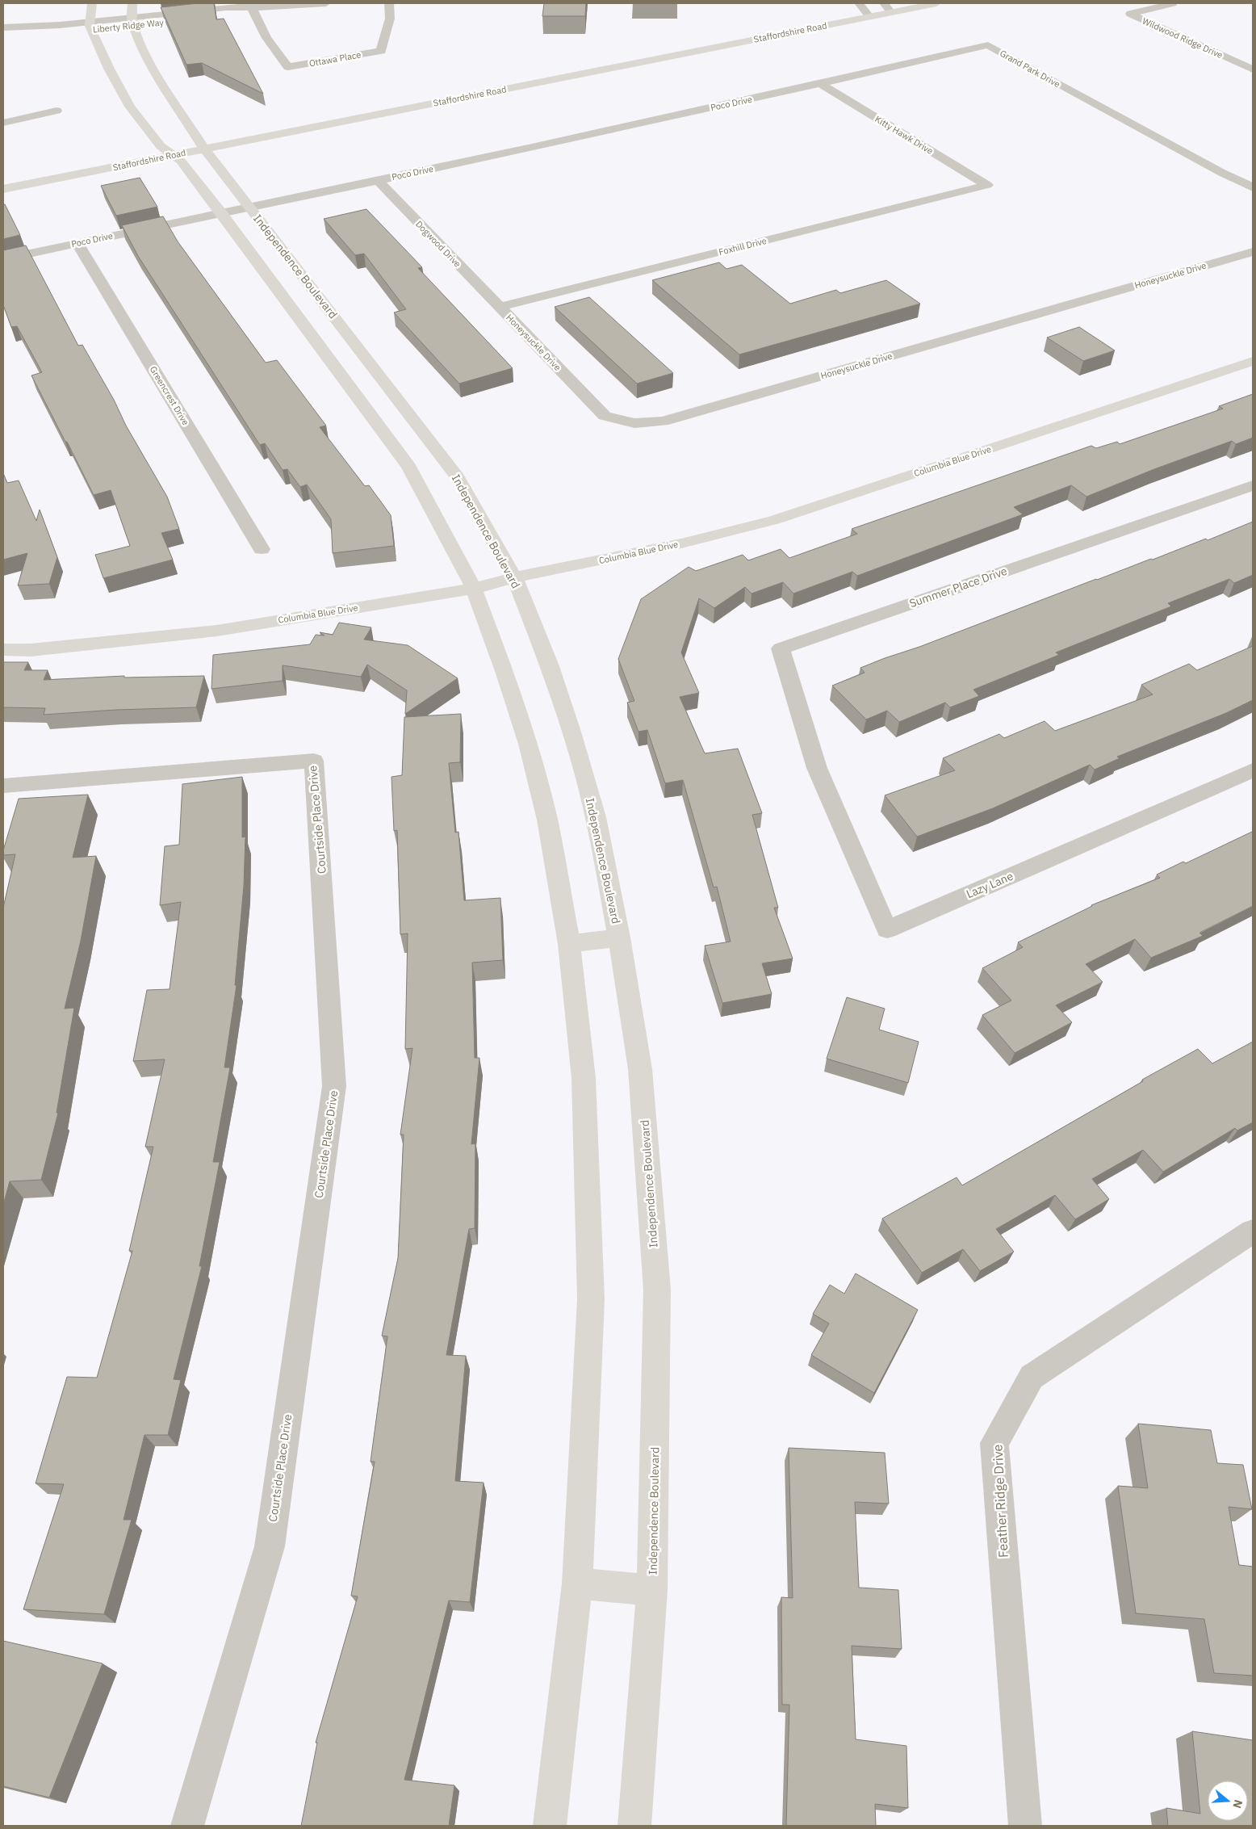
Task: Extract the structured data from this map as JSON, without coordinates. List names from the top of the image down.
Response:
{
  "streets": {
    "main road": ["Staffordshire Road", "Independence Boulevard", "Columbia Blue Drive"],
    "street": [
      "Liberty Ridge Way",
      "Wildwood Ridge Drive",
      "Ottawa Place",
      "Grand Park Drive",
      "Poco Drive",
      "Kitty Hawk Drive",
      "Dogwood Drive",
      "Foxhill Drive",
      "Honeysuckle Drive",
      "Greencrest Drive",
      "Summer Place Drive",
      "Courtside Place Drive",
      "Lazy Lane",
      "Feather Ridge Drive"
    ]
  },
  "crossings": [
    ["Liberty Ridge Way", "Ottawa Place"],
    ["Liberty Ridge Way", "Independence Boulevard"],
    ["Staffordshire Road", "Independence Boulevard"],
    ["Grand Park Drive", "Poco Drive"],
    ["Grand Park Drive", "Kitty Hawk Drive"],
    ["Poco Drive", "Kitty Hawk Drive"],
    ["Poco Drive", "Dogwood Drive"],
    ["Poco Drive", "Independence Boulevard"],
    ["Poco Drive", "Greencrest Drive"],
    ["Kitty Hawk Drive", "Foxhill Drive"],
    ["Dogwood Drive", "Foxhill Drive"],
    ["Dogwood Drive", "Honeysuckle Drive"],
    ["Foxhill Drive", "Honeysuckle Drive"],
    ["Independence Boulevard", "Columbia Blue Drive"],
    ["Summer Place Drive", "Lazy Lane"]
  ],
  "north": "right"
}
